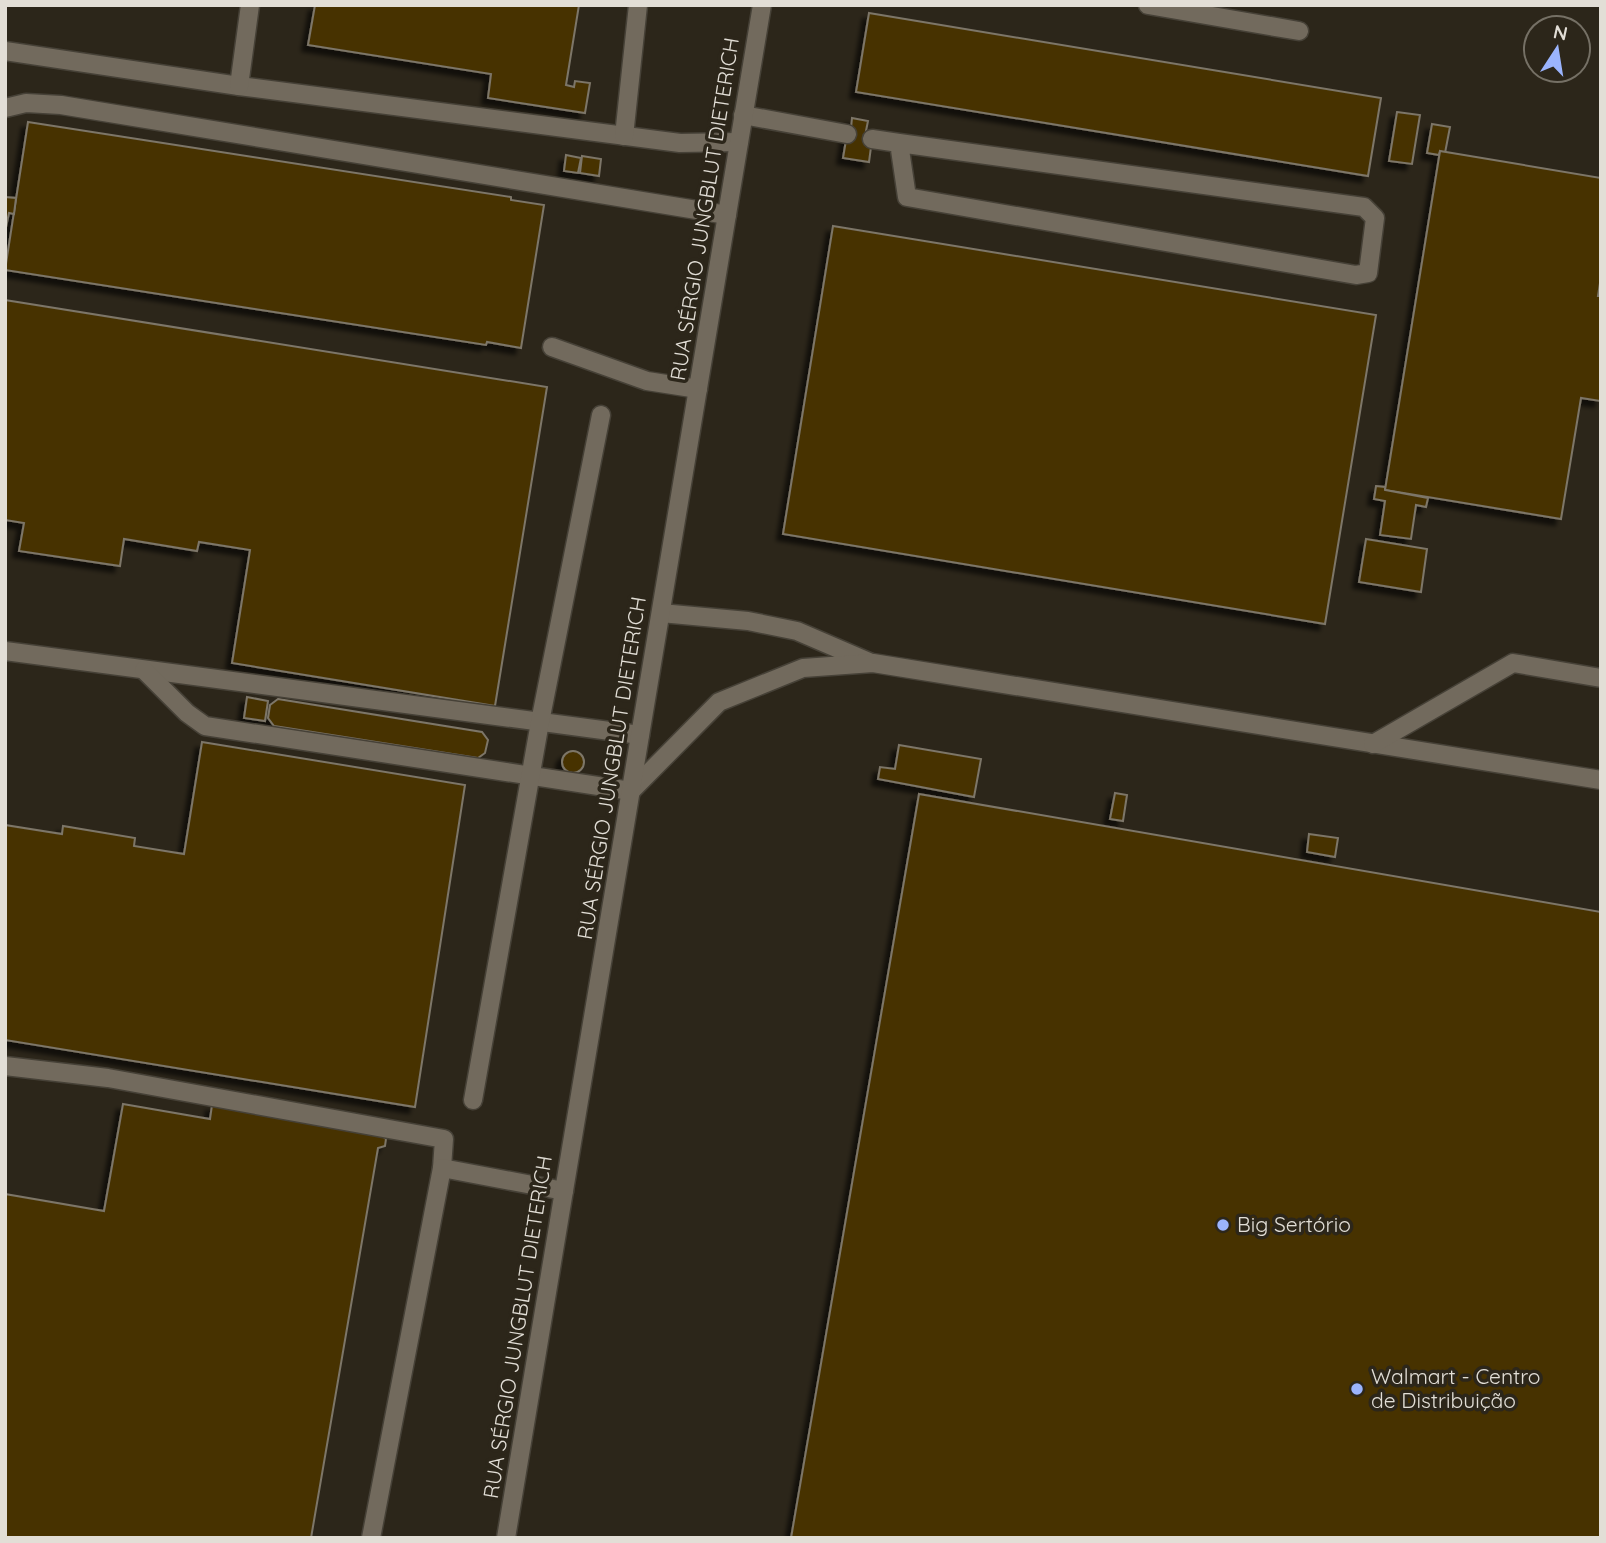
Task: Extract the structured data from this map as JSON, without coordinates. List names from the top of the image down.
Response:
{
  "streets": {
    "street": ["RUA SÉRGIO JUNGBLUT DIETERICH"]
  },
  "places": ["Big Sertório", "Walmart - Centro de Distribuição"],
  "north": "top"
}
